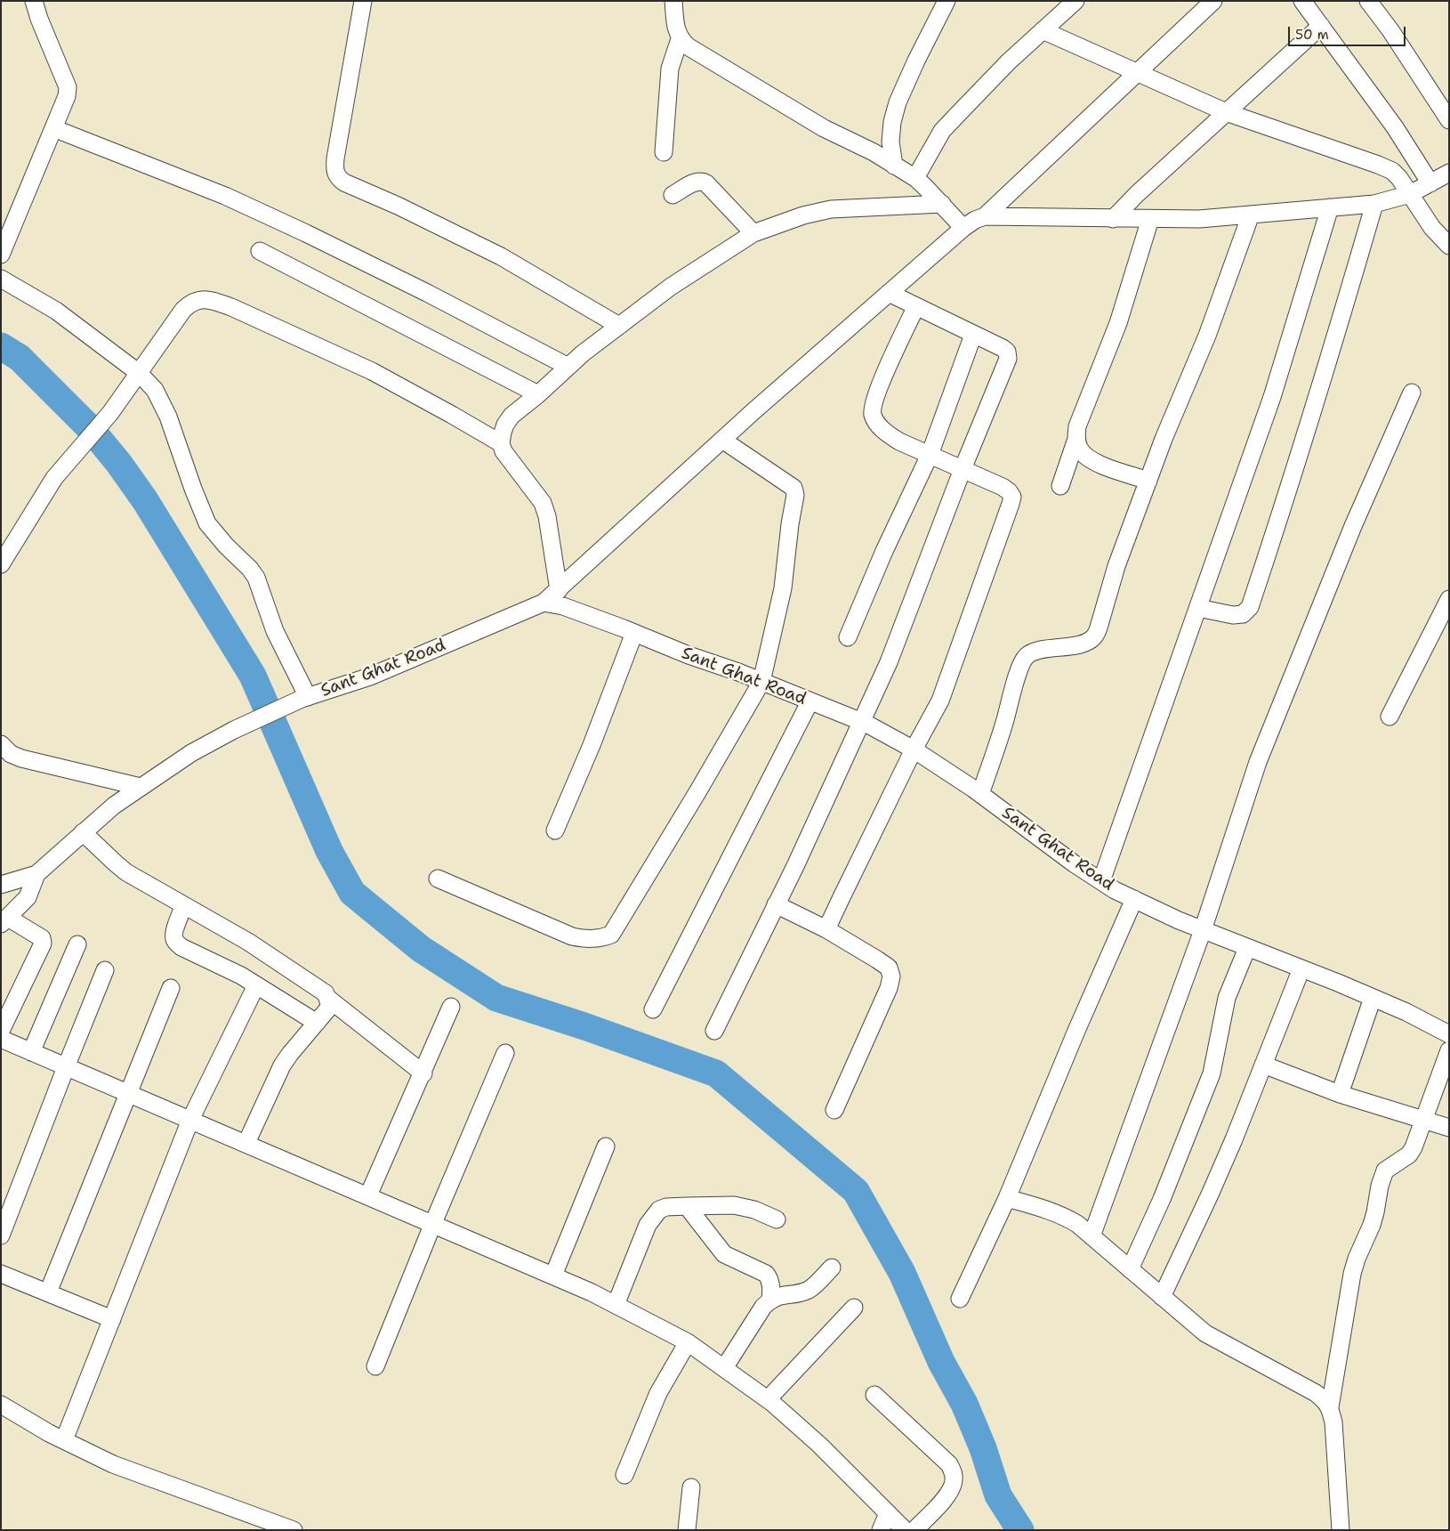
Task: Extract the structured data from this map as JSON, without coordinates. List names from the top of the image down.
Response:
{
  "streets": {
    "street": ["Sant Ghat Road"]
  },
  "scale_bar": "50 m"
}
